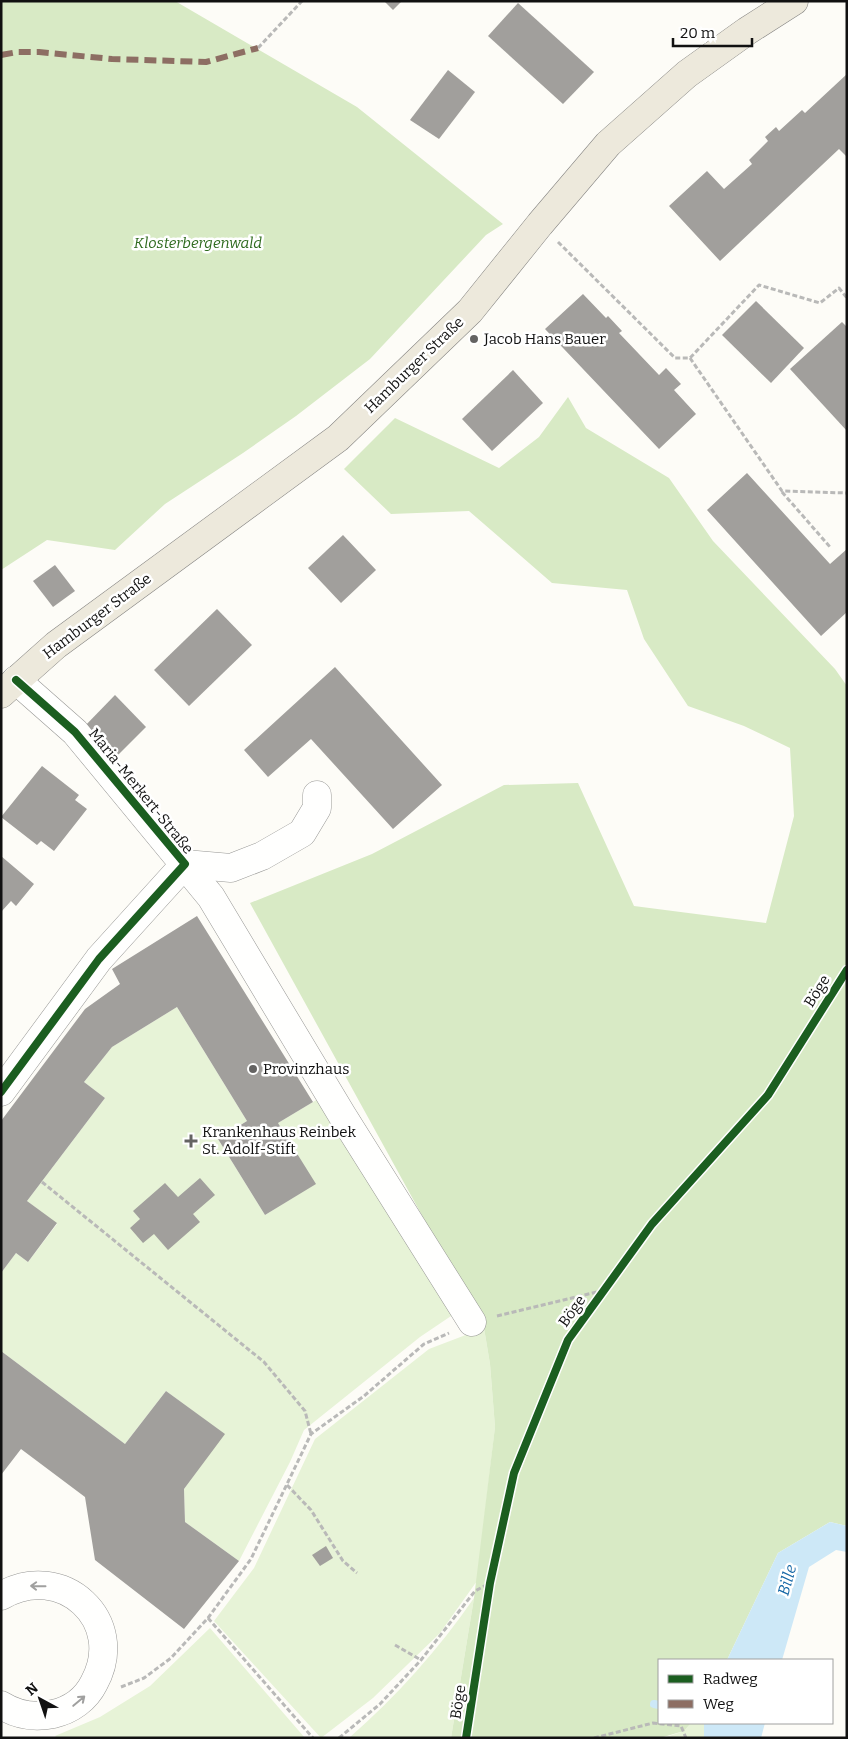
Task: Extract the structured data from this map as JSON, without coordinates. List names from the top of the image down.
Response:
{
  "streets": {
    "main road": ["Hamburger Straße"],
    "street": ["Maria-Merkert-Straße"],
    "cycle path": ["Böge"]
  },
  "crossings": [
    ["Hamburger Straße", "Maria-Merkert-Straße"]
  ],
  "water": ["Bille"],
  "parks": ["Klosterbergenwald"],
  "places": {
    "other": ["Jacob Hans Bauer", "Provinzhaus"],
    "health": ["Krankenhaus Reinbek St. Adolf-Stift"]
  },
  "legend": ["Radweg", "Weg"],
  "scale_bar": "20 m",
  "north": "top left"
}
